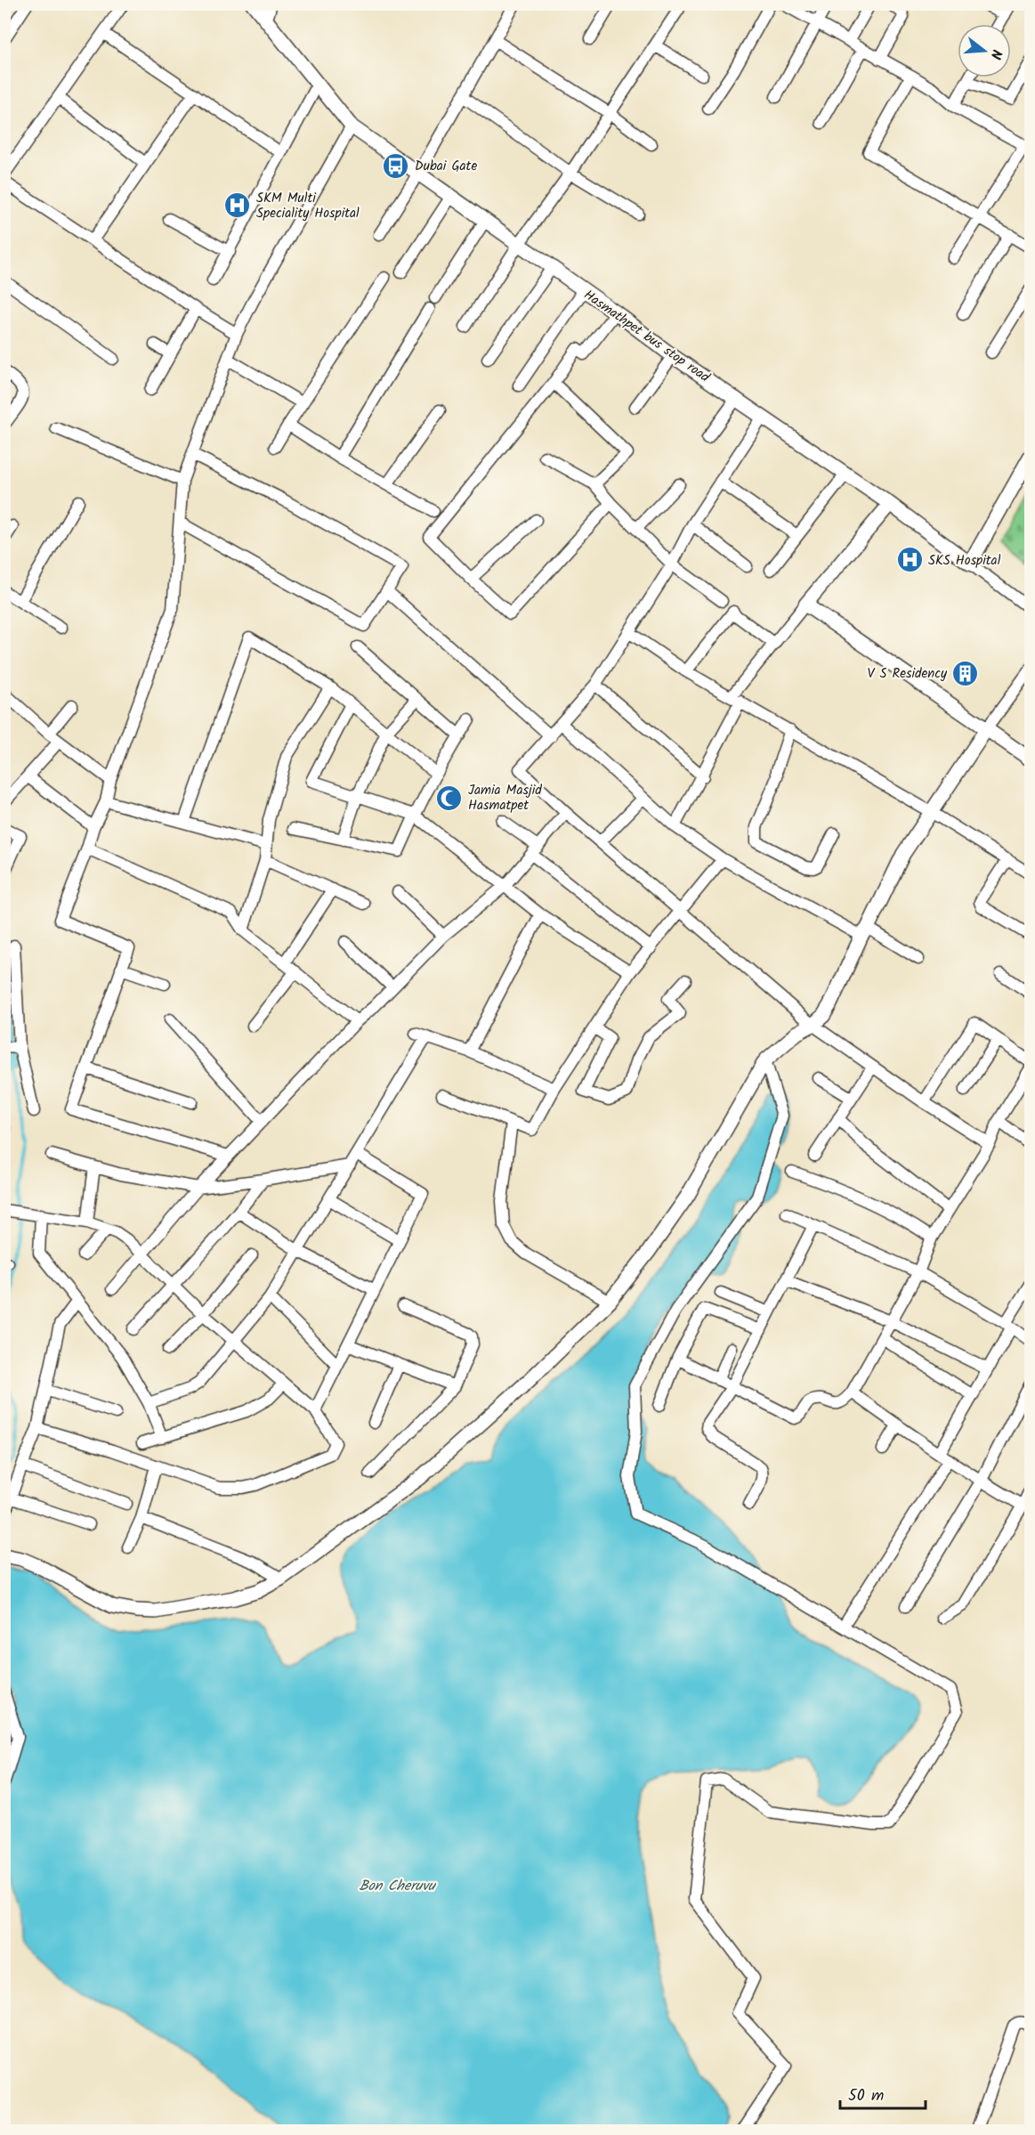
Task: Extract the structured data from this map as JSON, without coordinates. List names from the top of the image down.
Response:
{
  "streets": {
    "street": ["Hasmathpet bus stop road"]
  },
  "water": ["Bon Cheruvu"],
  "places": {
    "bus stop": ["Dubai Gate"],
    "hospital": ["SKM Multi Speciality Hospital", "SKS Hospital"],
    "building": ["V S Residency"],
    "mosque": ["Jamia Masjid Hasmatpet"]
  },
  "scale_bar": "50 m",
  "north": "right"
}
